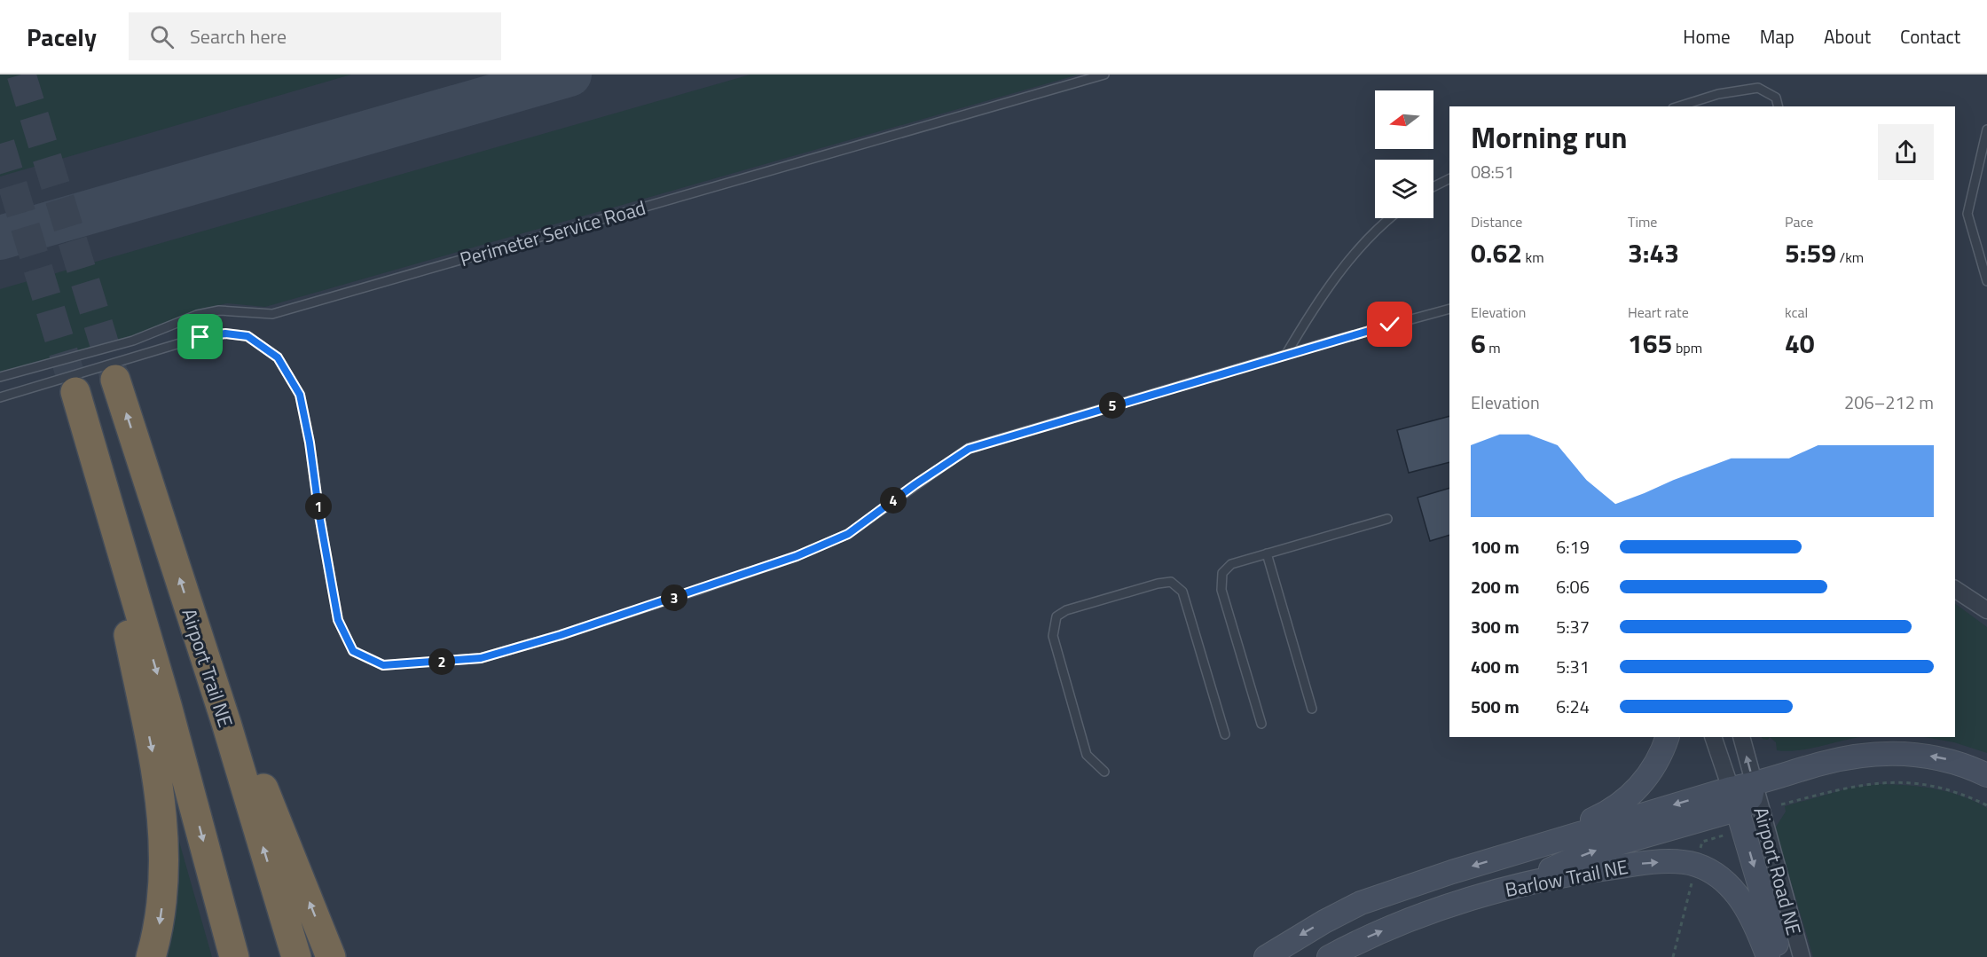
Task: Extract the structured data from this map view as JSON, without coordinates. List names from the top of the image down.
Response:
{
  "streets": {
    "highway": ["Airport Trail NE"],
    "main road": ["Airport Road NE", "Barlow Trail NE"],
    "lane": ["Perimeter Service Road"]
  },
  "crossings": [
    ["Airport Road NE", "Barlow Trail NE"]
  ],
  "one_way": ["Airport Road NE"],
  "north": "left",
  "page": {
    "header": "Pacely",
    "search": "Search here",
    "nav": [
      "Home",
      "Map",
      "About",
      "Contact"
    ],
    "heading": ["Morning run", "08:51"],
    "stats": [
      ["Distance", "0.62 km"],
      ["Time", "3:43"],
      ["Pace", "5:59 /km"],
      ["Elevation", "6 m"],
      ["Heart rate", "165 bpm"],
      ["kcal", "40"]
    ],
    "chart": ["Elevation", "206–212 m"],
    "pins": [
      "5",
      "4",
      "1",
      "3",
      "2"
    ],
    "list": [
      {
        "name": "100 m",
        "note": "6:19"
      },
      {
        "name": "200 m",
        "note": "6:06"
      },
      {
        "name": "300 m",
        "note": "5:37"
      },
      {
        "name": "400 m",
        "note": "5:31"
      },
      {
        "name": "500 m",
        "note": "6:24"
      }
    ]
  }
}
